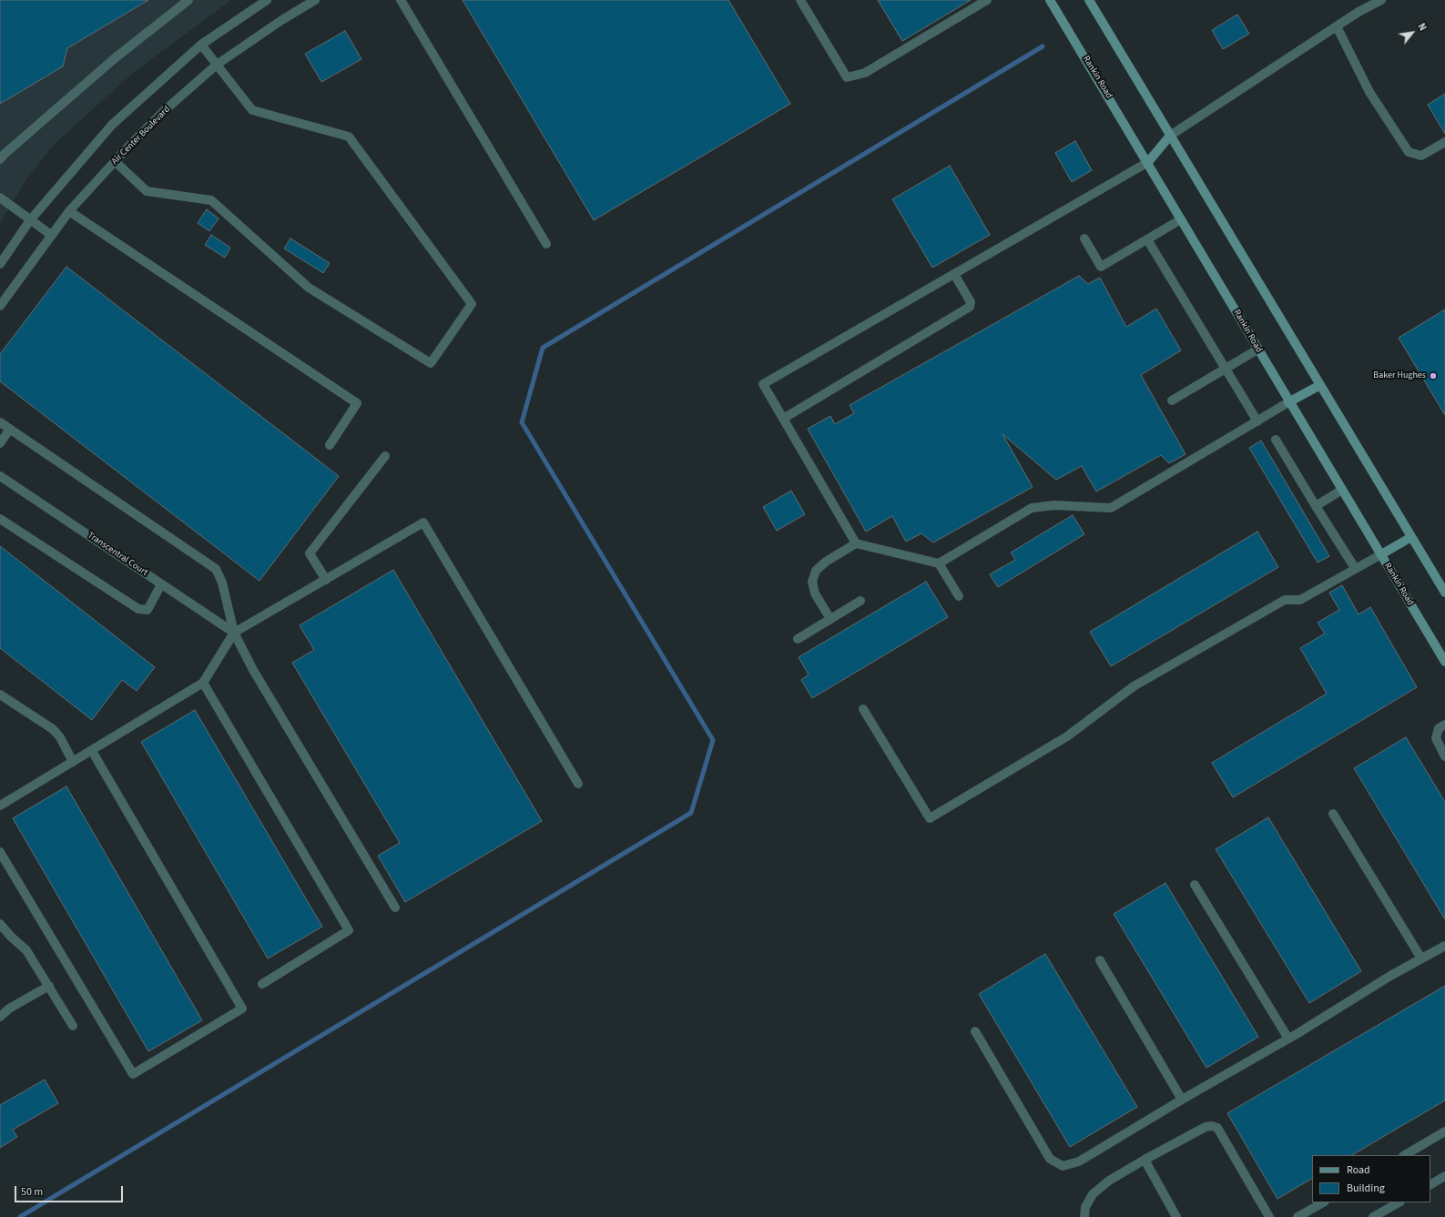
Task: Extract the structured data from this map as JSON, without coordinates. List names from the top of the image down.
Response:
{
  "streets": {
    "main road": ["Rankin Road"],
    "street": ["Air Center Boulevard", "Transcentral Court"]
  },
  "places": ["Baker Hughes"],
  "legend": ["Road", "Building"],
  "scale_bar": "50 m",
  "north": "top right"
}
